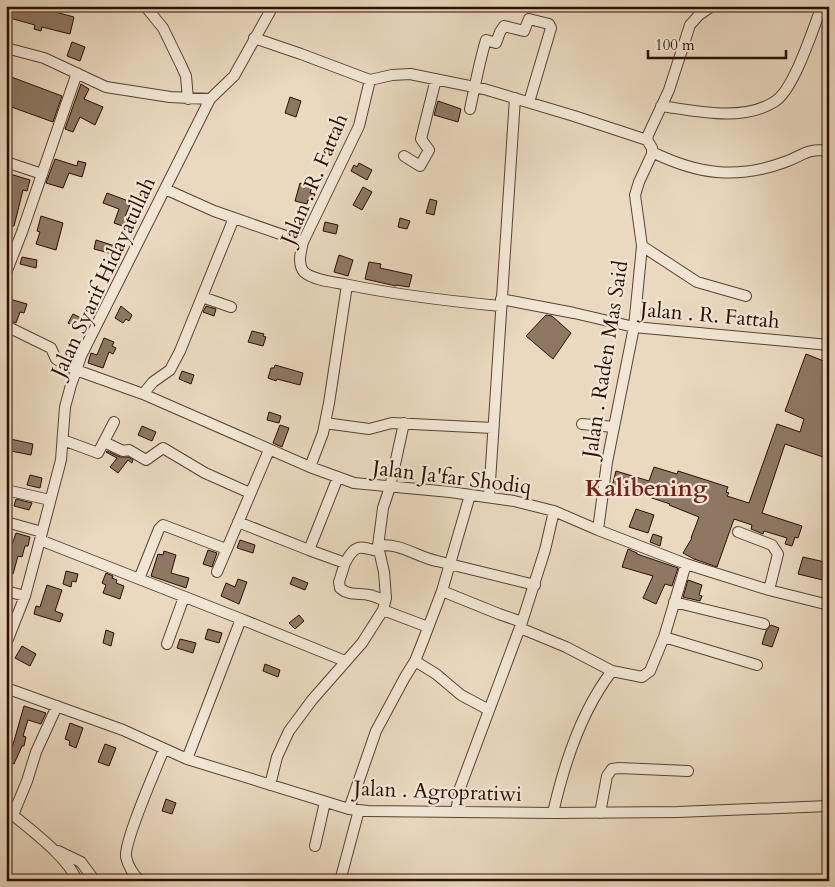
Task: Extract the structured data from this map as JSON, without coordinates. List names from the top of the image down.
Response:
{
  "streets": {
    "street": [
      "Jalan . R. Fattah",
      "Jalan Syarif Hidayatullah",
      "Jalan . Raden Mas Said",
      "Jalan Ja'far Shodiq",
      "Jalan . Agropratiwi"
    ]
  },
  "crossings": [
    ["Jalan . R. Fattah", "Jalan . Raden Mas Said"],
    ["Jalan Syarif Hidayatullah", "Jalan Ja'far Shodiq"],
    ["Jalan . Raden Mas Said", "Jalan Ja'far Shodiq"]
  ],
  "districts": ["Kalibening"],
  "scale_bar": "100 m"
}
